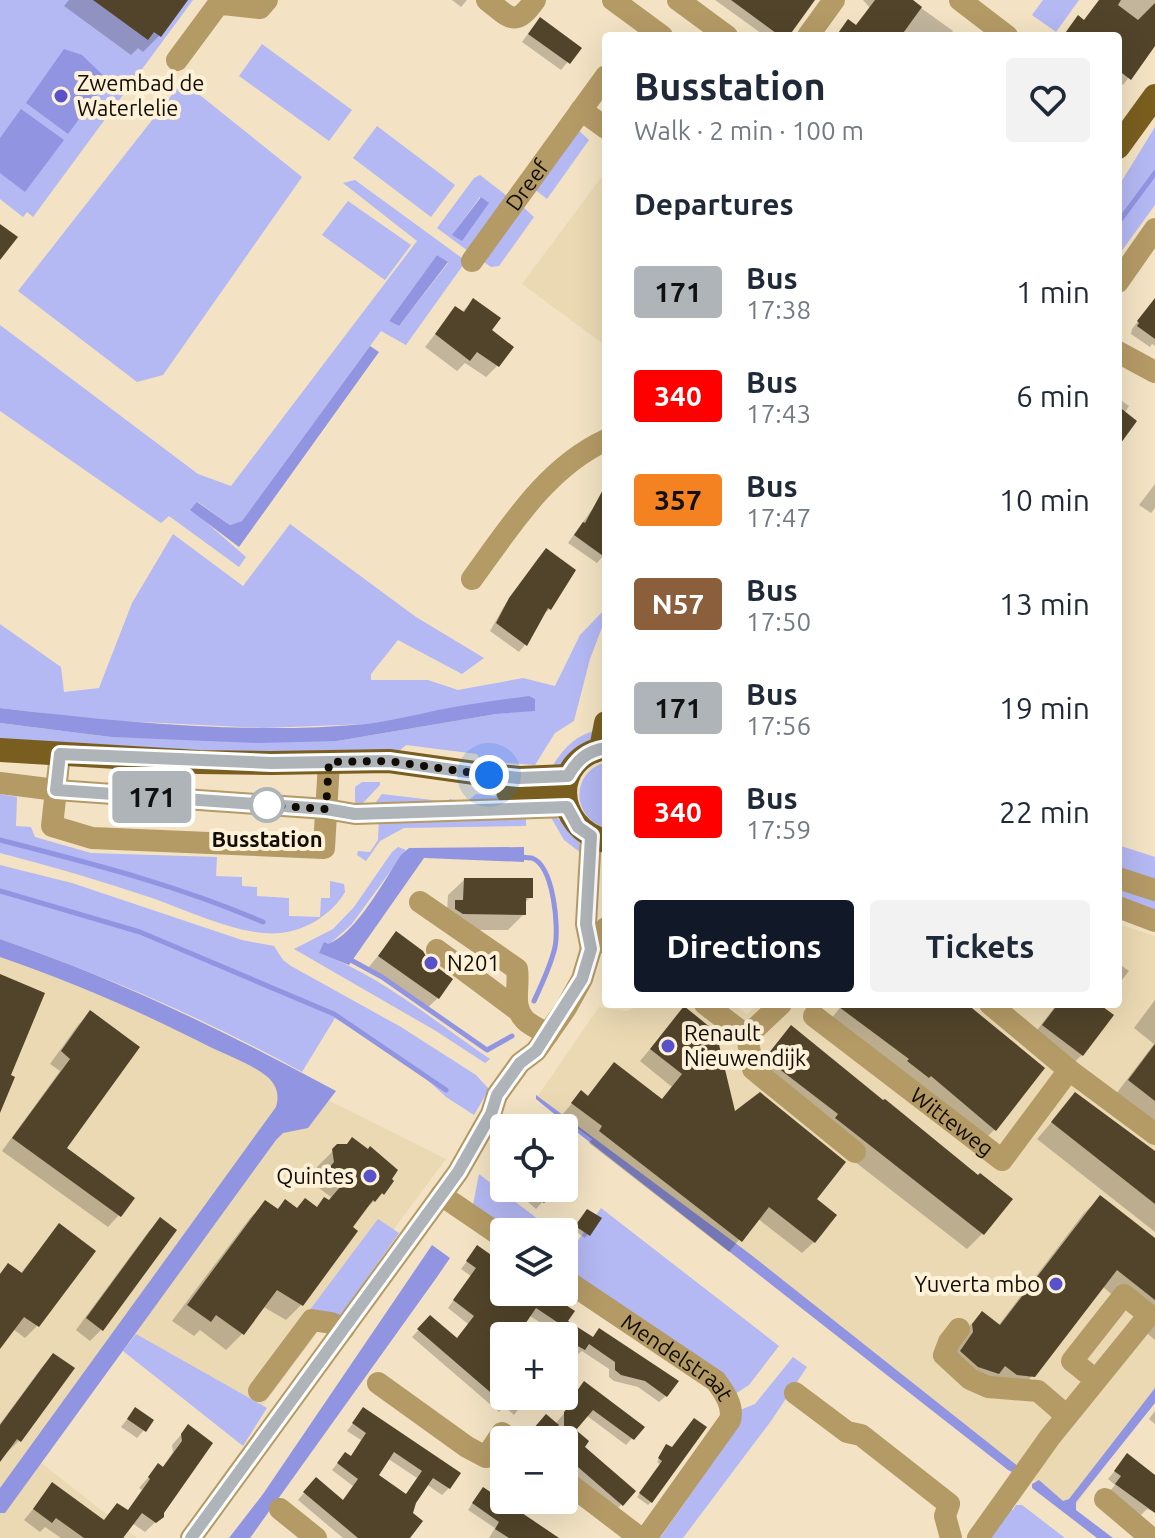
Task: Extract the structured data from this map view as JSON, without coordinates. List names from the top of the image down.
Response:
{
  "streets": {
    "street": ["Dreef", "Witteweg", "Mendelstraat"]
  },
  "places": [
    "Zwembad de Waterlelie",
    "Busstation",
    "N201",
    "Renault Nieuwendijk",
    "Quintes",
    "Yuverta mbo"
  ],
  "lines": ["bus line 171"],
  "page": {
    "on_map": "171",
    "heading": [
      ["Busstation", "Walk · 2 min · 100 m"],
      "Departures"
    ],
    "list": [
      {
        "mark": "171",
        "name": "Bus",
        "note": "17:38",
        "value": "1 min"
      },
      {
        "mark": "340",
        "name": "Bus",
        "note": "17:43",
        "value": "6 min"
      },
      {
        "mark": "357",
        "name": "Bus",
        "note": "17:47",
        "value": "10 min"
      },
      {
        "mark": "N57",
        "name": "Bus",
        "note": "17:50",
        "value": "13 min"
      },
      {
        "mark": "171",
        "name": "Bus",
        "note": "17:56",
        "value": "19 min"
      },
      {
        "mark": "340",
        "name": "Bus",
        "note": "17:59",
        "value": "22 min"
      }
    ],
    "buttons": ["Directions", "Tickets"],
    "map_buttons": ["+", "−"]
  }
}
